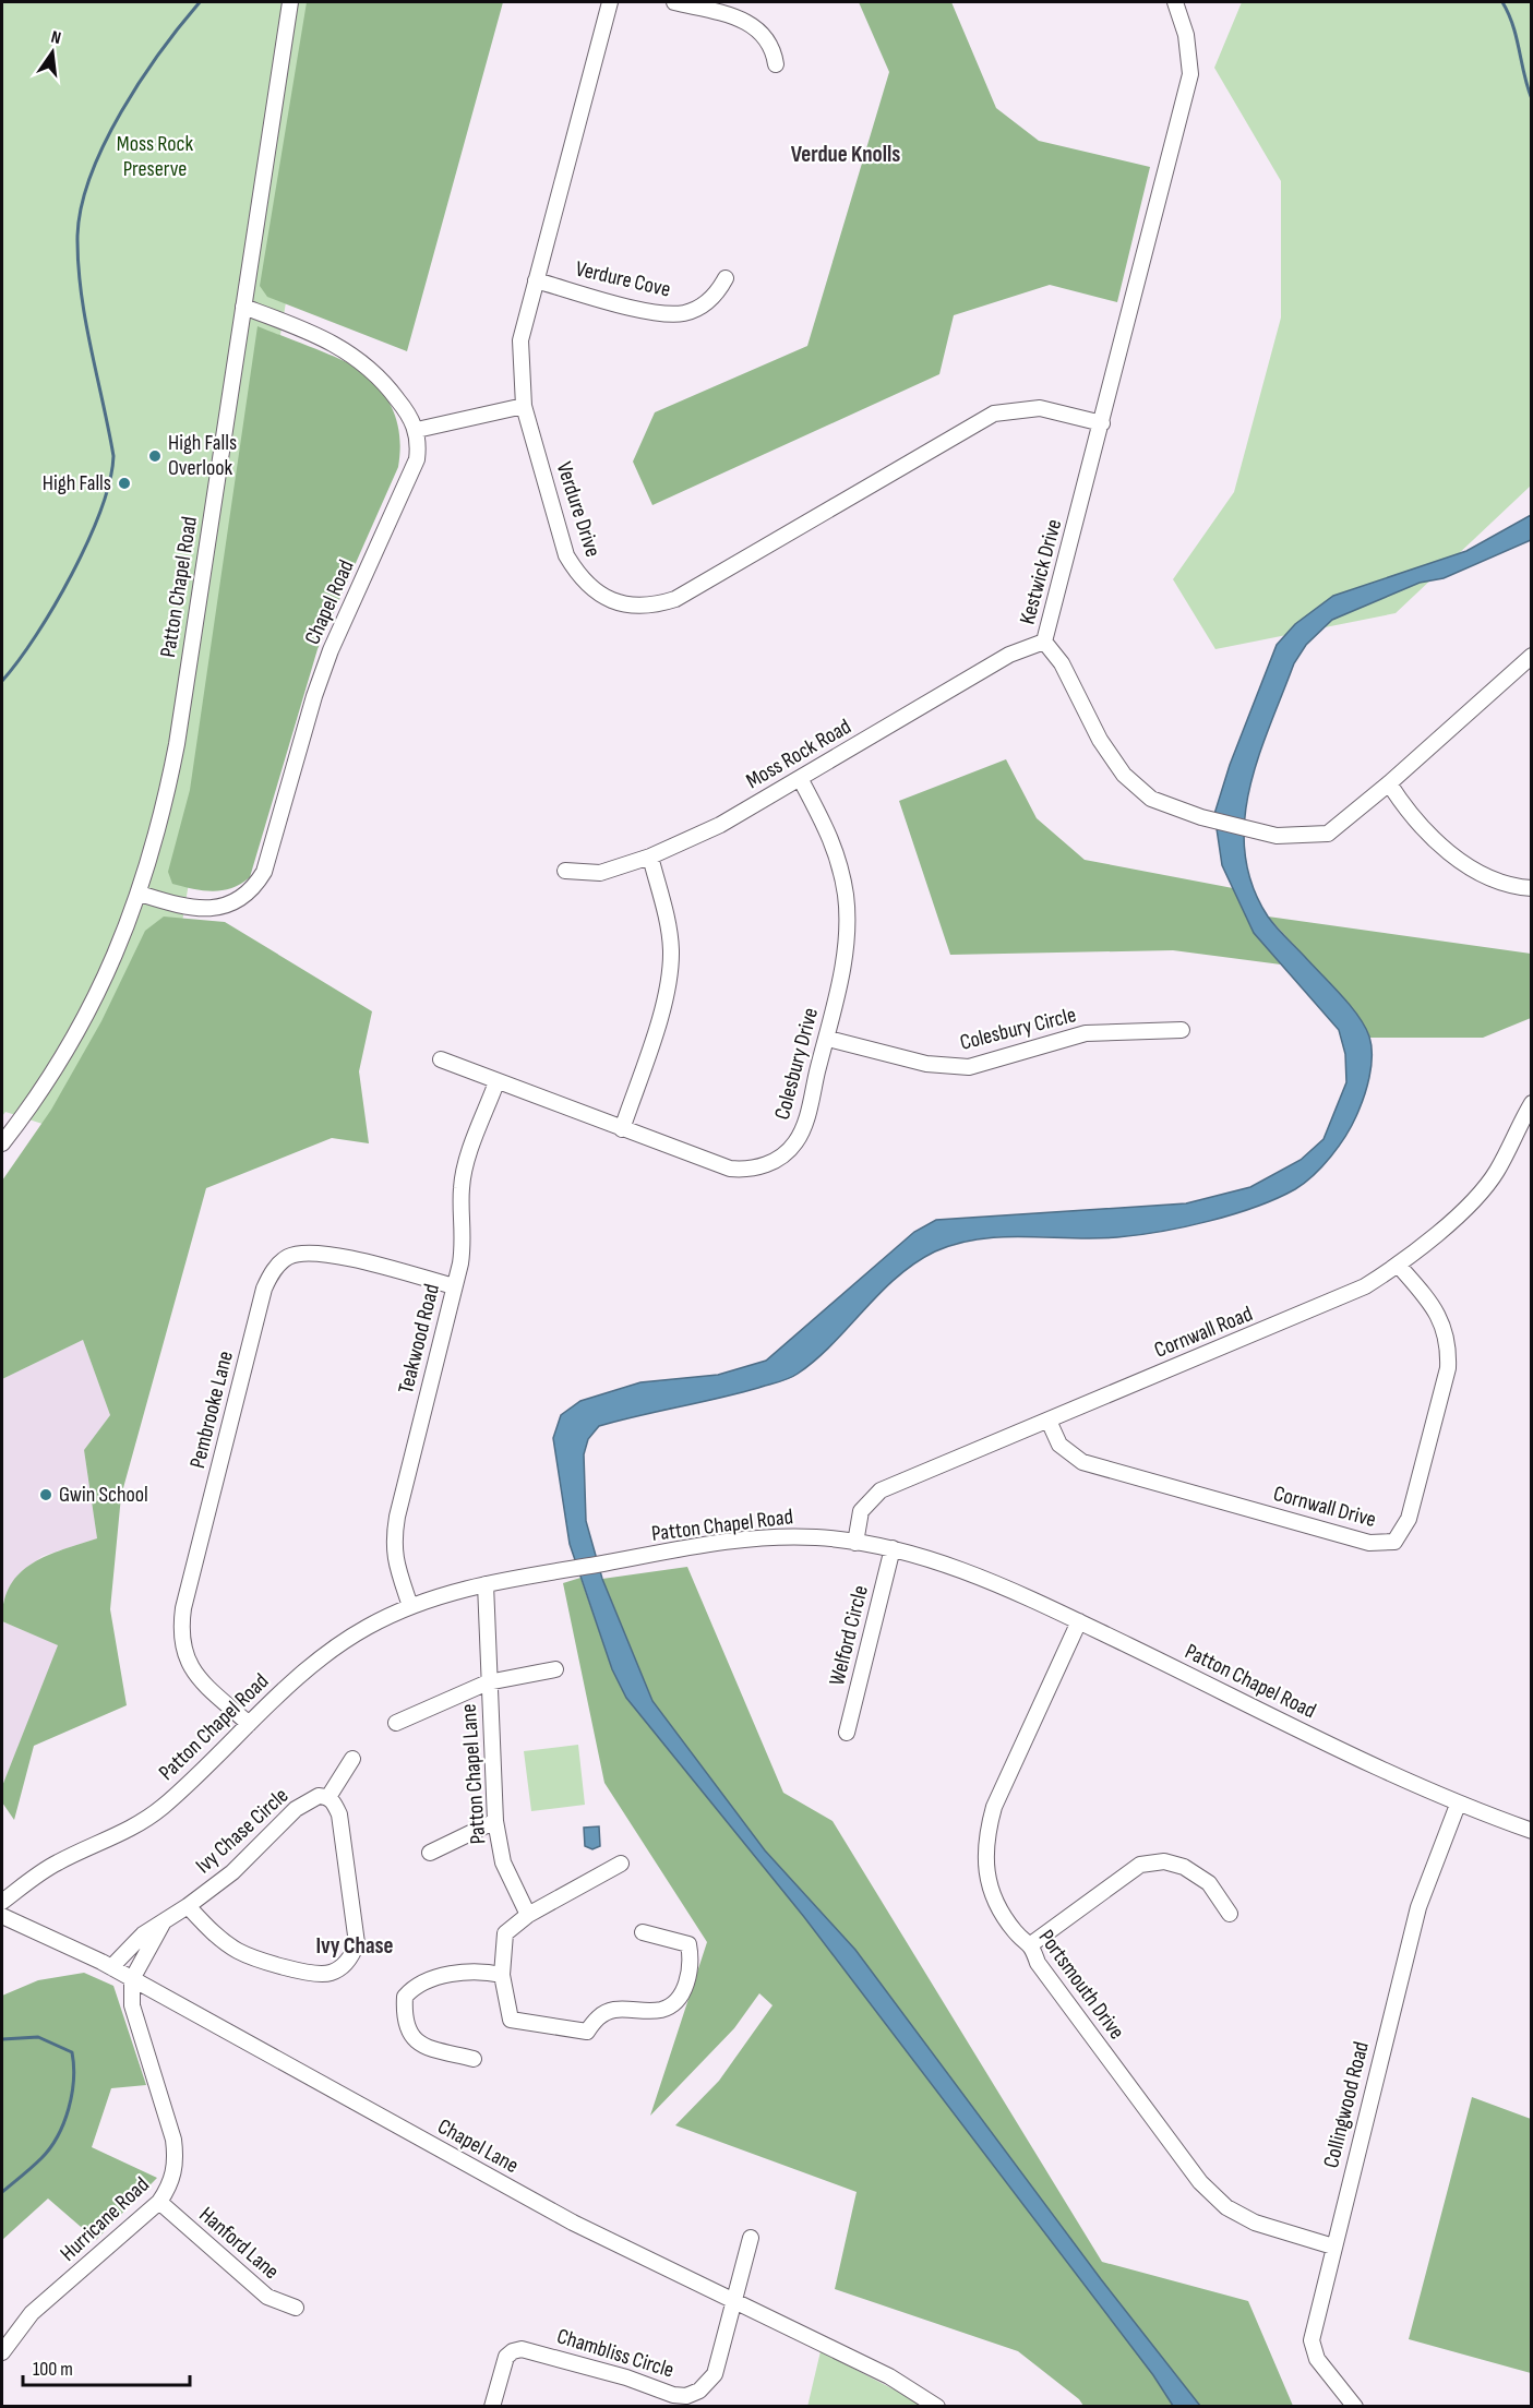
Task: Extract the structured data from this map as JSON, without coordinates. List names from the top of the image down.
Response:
{
  "streets": {
    "street": [
      "Verdure Cove",
      "Verdure Drive",
      "Kestwick Drive",
      "Patton Chapel Road",
      "Chapel Road",
      "Moss Rock Road",
      "Colesbury Circle",
      "Colesbury Drive",
      "Cornwall Road",
      "Teakwood Road",
      "Pembrooke Lane",
      "Cornwall Drive",
      "Welford Circle",
      "Patton Chapel Lane",
      "Ivy Chase Circle",
      "Portsmouth Drive",
      "Collingwood Road",
      "Chapel Lane",
      "Hurricane Road",
      "Hanford Lane",
      "Chambliss Circle"
    ]
  },
  "crossings": [
    ["Verdure Cove", "Verdure Drive"],
    ["Verdure Drive", "Kestwick Drive"],
    ["Kestwick Drive", "Moss Rock Road"],
    ["Patton Chapel Road", "Chapel Road"],
    ["Patton Chapel Road", "Cornwall Road"],
    ["Patton Chapel Road", "Teakwood Road"],
    ["Patton Chapel Road", "Pembrooke Lane"],
    ["Patton Chapel Road", "Welford Circle"],
    ["Patton Chapel Road", "Patton Chapel Lane"],
    ["Patton Chapel Road", "Portsmouth Drive"],
    ["Patton Chapel Road", "Collingwood Road"],
    ["Moss Rock Road", "Colesbury Drive"],
    ["Colesbury Circle", "Colesbury Drive"],
    ["Colesbury Drive", "Teakwood Road"],
    ["Cornwall Road", "Cornwall Drive"],
    ["Teakwood Road", "Pembrooke Lane"],
    ["Ivy Chase Circle", "Chapel Lane"],
    ["Ivy Chase Circle", "Hurricane Road"],
    ["Portsmouth Drive", "Collingwood Road"],
    ["Chapel Lane", "Hurricane Road"],
    ["Chapel Lane", "Chambliss Circle"],
    ["Hurricane Road", "Hanford Lane"]
  ],
  "districts": ["Verdue Knolls", "Ivy Chase"],
  "parks": ["Moss Rock Preserve"],
  "places": ["High Falls Overlook", "High Falls", "Gwin School"],
  "scale_bar": "100 m",
  "north": "top"
}
